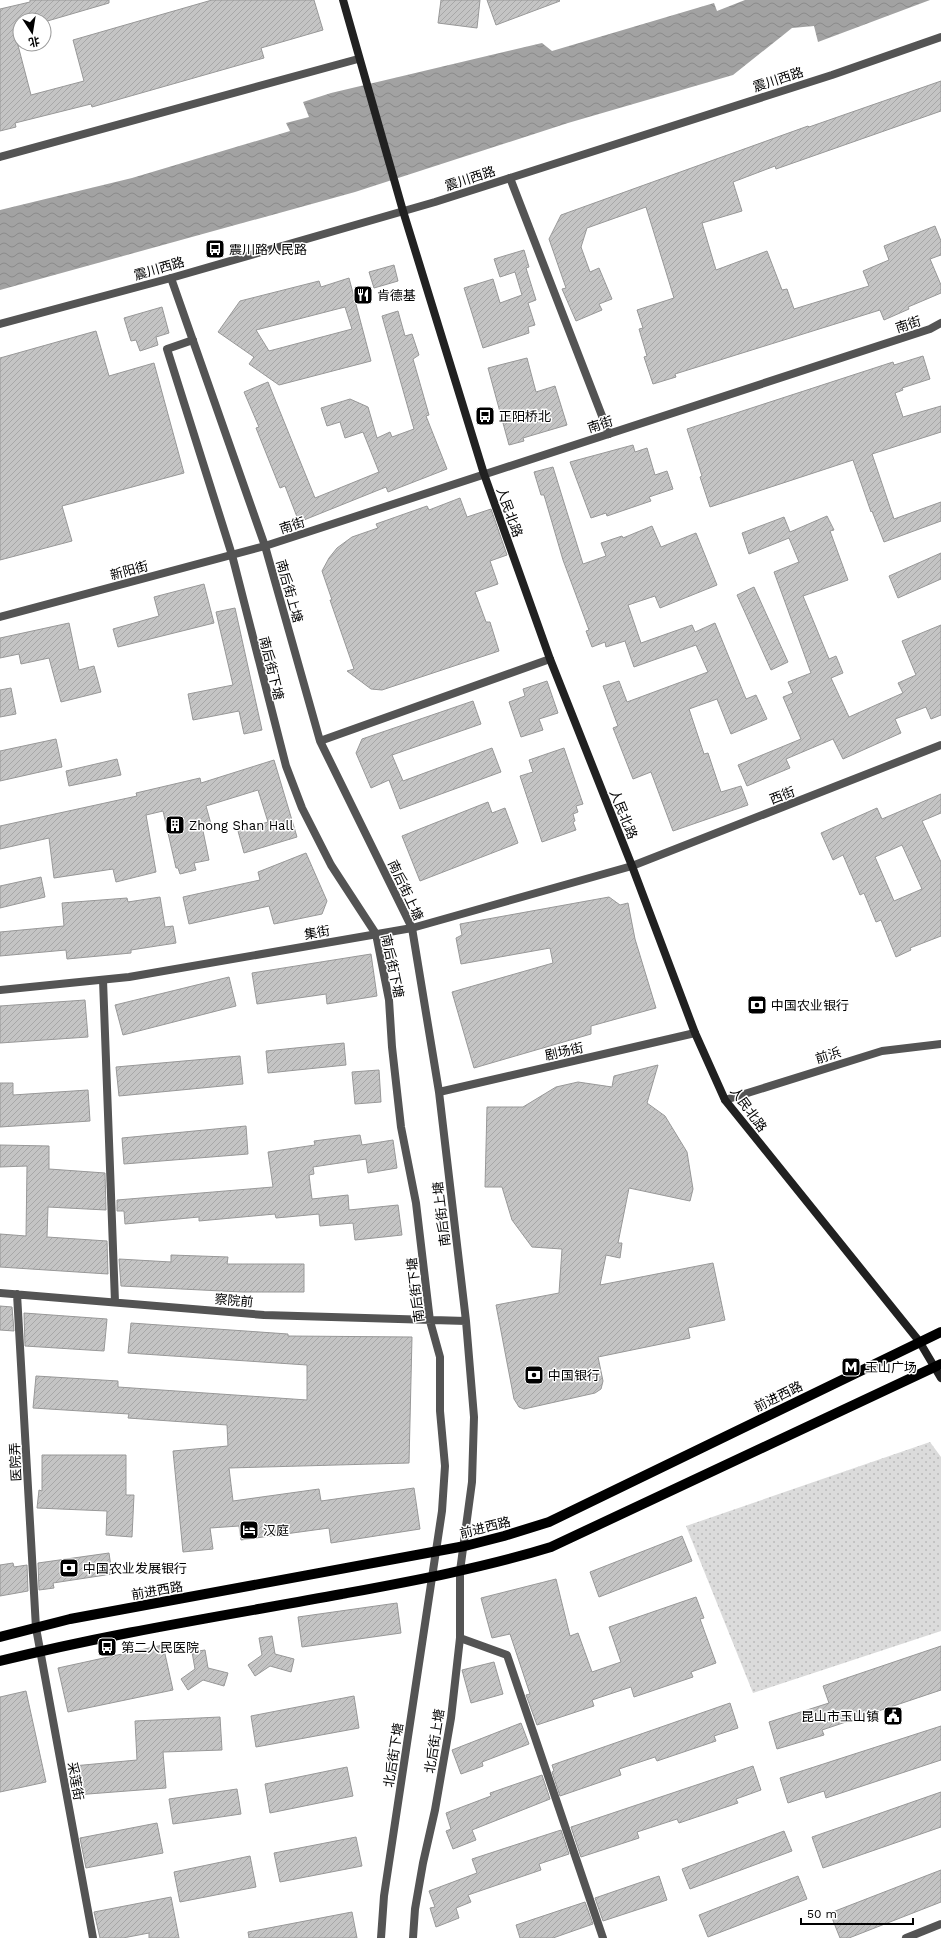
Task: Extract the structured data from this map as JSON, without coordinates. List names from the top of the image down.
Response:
{
  "streets": {
    "main road": ["人民北路", "前进西路"],
    "street": [
      "震川西路",
      "南街",
      "新阳街",
      "南后街上塘",
      "南后街下塘",
      "西街",
      "集街",
      "剧场街",
      "前浜",
      "察院前",
      "医院弄",
      "北后街上塘",
      "北后街下塘",
      "采莲街"
    ]
  },
  "crossings": [
    ["震川西路", "人民北路"],
    ["震川西路", "南后街上塘"],
    ["南街", "人民北路"],
    ["南街", "新阳街"],
    ["南街", "南后街上塘"],
    ["人民北路", "西街"],
    ["人民北路", "集街"],
    ["人民北路", "剧场街"],
    ["人民北路", "前浜"],
    ["人民北路", "前进西路"],
    ["新阳街", "南后街上塘"],
    ["新阳街", "南后街下塘"],
    ["南后街上塘", "南后街下塘"],
    ["南后街上塘", "集街"],
    ["南后街上塘", "剧场街"],
    ["南后街上塘", "察院前"],
    ["南后街上塘", "前进西路"],
    ["南后街上塘", "北后街上塘"],
    ["南后街下塘", "集街"],
    ["南后街下塘", "察院前"],
    ["南后街下塘", "前进西路"],
    ["南后街下塘", "北后街下塘"],
    ["西街", "集街"],
    ["察院前", "医院弄"],
    ["前进西路", "医院弄"],
    ["前进西路", "北后街上塘"],
    ["前进西路", "采莲街"],
    ["医院弄", "采莲街"]
  ],
  "places": {
    "bus stop": ["震川路人民路", "正阳桥北", "第二人民医院"],
    "restaurant": ["肯德基"],
    "building": ["Zhong Shan Hall"],
    "bank": ["中国农业银行", "中国银行", "中国农业发展银行"],
    "metro station": ["玉山广场"],
    "hotel": ["汉庭"],
    "public building": ["昆山市玉山镇"]
  },
  "scale_bar": "50 m",
  "north": "bottom"
}
